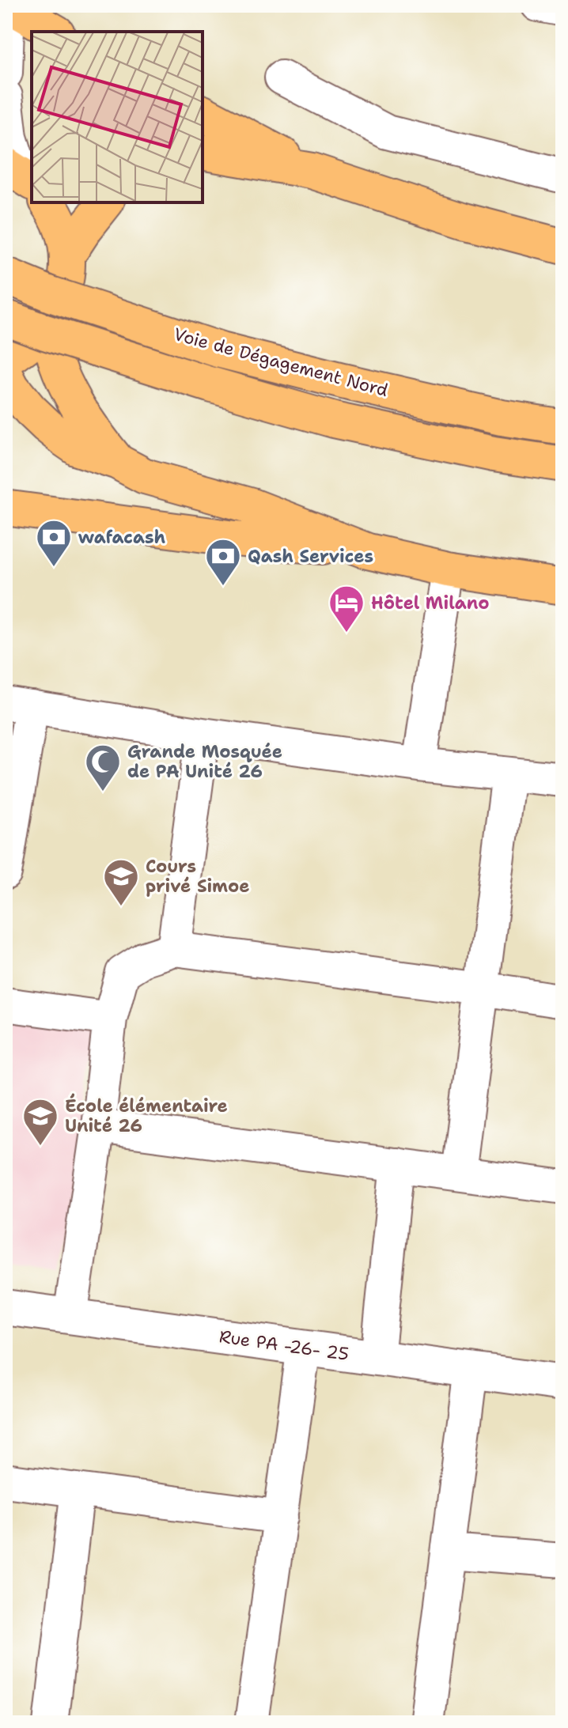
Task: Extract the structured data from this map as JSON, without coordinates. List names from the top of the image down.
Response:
{
  "streets": {
    "main road": ["Voie de Dégagement Nord"],
    "street": ["Rue PA -26- 25"]
  },
  "places": {
    "bank": ["wafacash", "Qash Services"],
    "hotel": ["Hôtel Milano"],
    "mosque": ["Grande Mosquée de PA Unité 26"],
    "school or university": ["Cours privé Simoe", "École élémentaire Unité 26"]
  }
}
